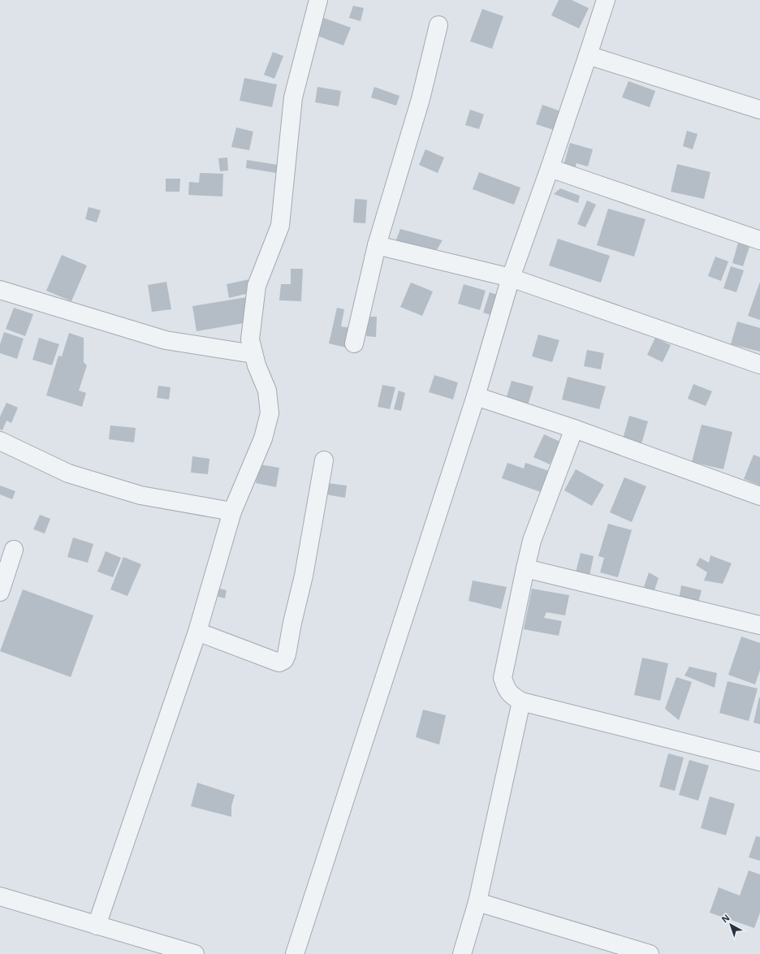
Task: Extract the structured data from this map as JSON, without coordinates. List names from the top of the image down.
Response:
{
  "north": "top left"
}
